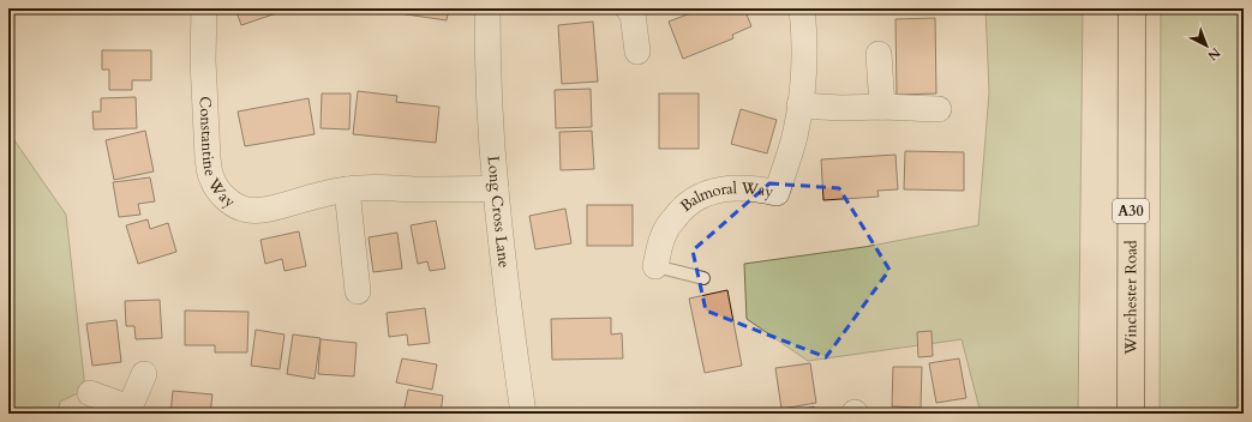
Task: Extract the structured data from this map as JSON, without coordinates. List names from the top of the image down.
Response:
{
  "streets": {
    "main road": ["A30", "Winchester Road"],
    "street": ["Constantine Way", "Balmoral Way", "Long Cross Lane"]
  },
  "crossings": [
    ["Constantine Way", "Long Cross Lane"]
  ],
  "north": "bottom right"
}
